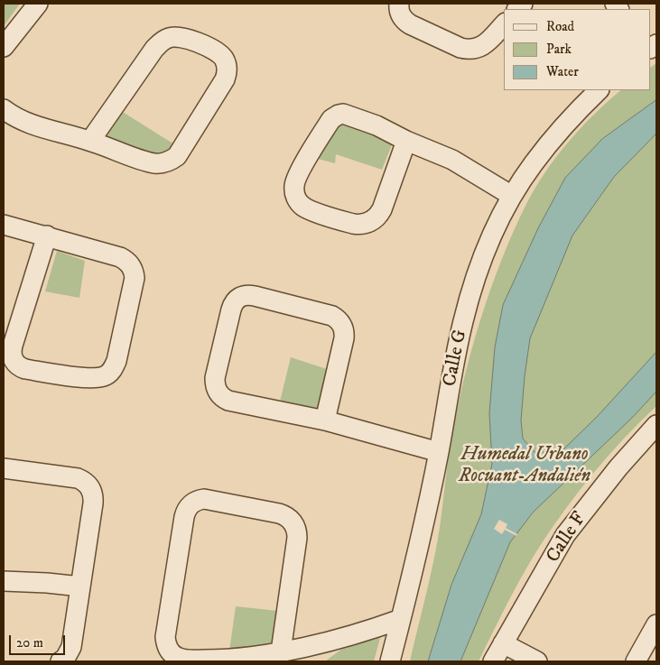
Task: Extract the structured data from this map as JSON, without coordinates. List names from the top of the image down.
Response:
{
  "streets": {
    "street": ["Calle G", "Calle F"]
  },
  "parks": ["Humedal Urbano Rocuant-Andalién"],
  "legend": ["Road", "Park", "Water"],
  "scale_bar": "20 m"
}
